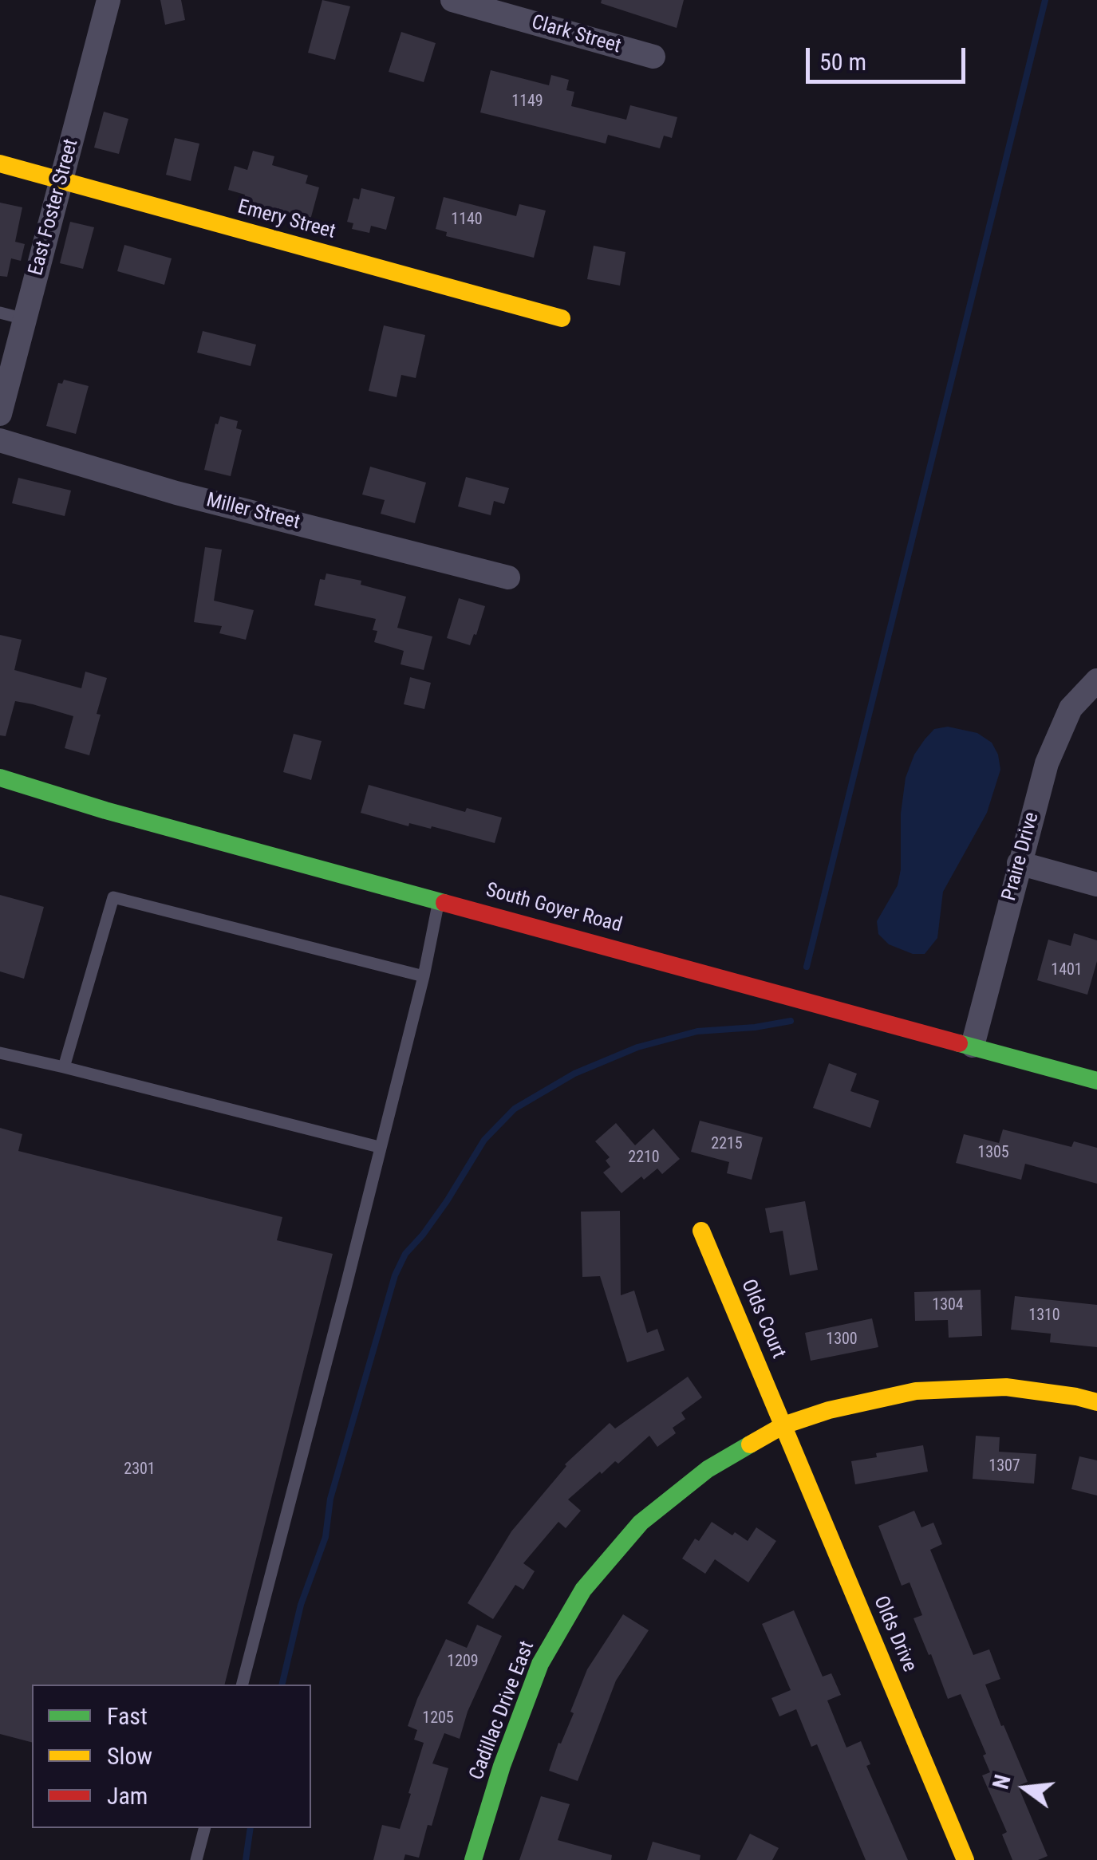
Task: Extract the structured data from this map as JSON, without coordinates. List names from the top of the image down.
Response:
{
  "streets": {
    "street": [
      "Clark Street",
      "East Foster Street",
      "Emery Street",
      "Miller Street",
      "Praire Drive",
      "South Goyer Road",
      "Olds Court",
      "Olds Drive",
      "Cadillac Drive East"
    ]
  },
  "crossings": [
    ["East Foster Street", "Emery Street"],
    ["Praire Drive", "South Goyer Road"],
    ["Olds Court", "Olds Drive"],
    ["Olds Court", "Cadillac Drive East"],
    ["Olds Drive", "Cadillac Drive East"]
  ],
  "house_numbers": [
    "1149",
    "1140",
    "1401",
    "2215",
    "1305",
    "2210",
    "1304",
    "1310",
    "1300",
    "1307",
    "2301",
    "1209",
    "1205"
  ],
  "legend": ["Fast", "Slow", "Jam"],
  "scale_bar": "50 m",
  "north": "left"
}
